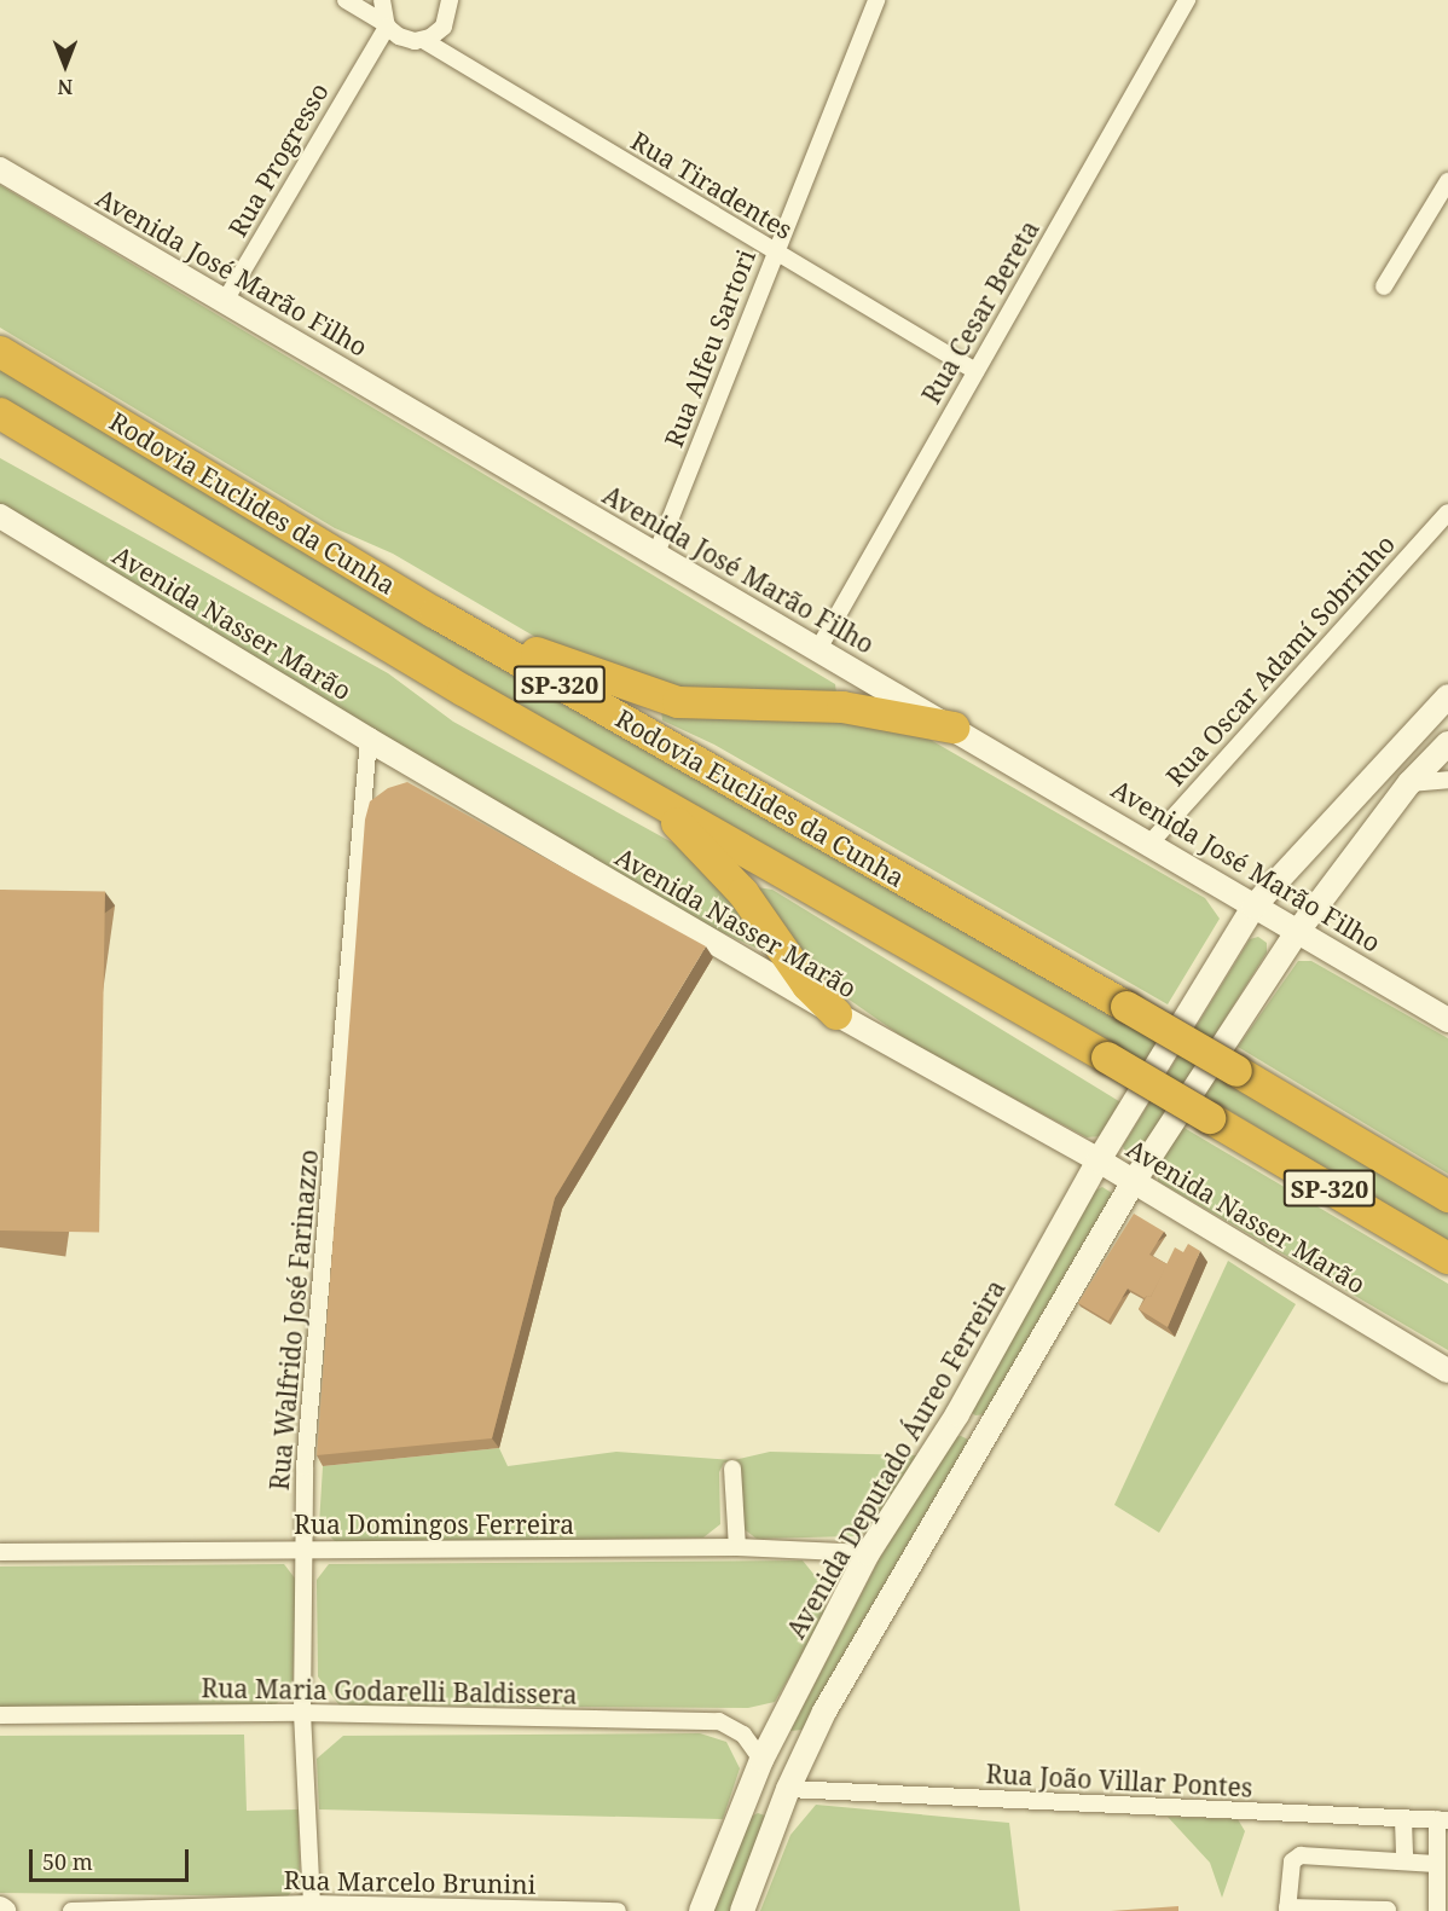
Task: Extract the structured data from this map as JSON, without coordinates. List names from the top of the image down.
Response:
{
  "streets": {
    "highway": ["Rodovia Euclides da Cunha", "SP-320"],
    "main road": ["Avenida José Marão Filho", "Avenida Nasser Marão", "Avenida Deputado Áureo Ferreira"],
    "street": [
      "Rua Progresso",
      "Rua Tiradentes",
      "Rua Cesar Bereta",
      "Rua Alfeu Sartori",
      "Rua Oscar Adamí Sobrinho",
      "Rua Walfrido José Farinazzo",
      "Rua Domingos Ferreira",
      "Rua Maria Godarelli Baldissera",
      "Rua João Villar Pontes",
      "Rua Marcelo Brunini"
    ]
  },
  "crossings": [
    ["Rua Progresso", "Avenida José Marão Filho"],
    ["Rua Tiradentes", "Rua Cesar Bereta"],
    ["Rua Tiradentes", "Rua Alfeu Sartori"],
    ["Avenida José Marão Filho", "Rua Cesar Bereta"],
    ["Avenida José Marão Filho", "Rua Alfeu Sartori"],
    ["Avenida José Marão Filho", "Rua Oscar Adamí Sobrinho"],
    ["Avenida José Marão Filho", "Avenida Deputado Áureo Ferreira"],
    ["Avenida Nasser Marão", "Rua Walfrido José Farinazzo"],
    ["Avenida Nasser Marão", "Avenida Deputado Áureo Ferreira"],
    ["Rua Walfrido José Farinazzo", "Rua Domingos Ferreira"],
    ["Rua Walfrido José Farinazzo", "Rua Maria Godarelli Baldissera"],
    ["Rua Walfrido José Farinazzo", "Rua Marcelo Brunini"],
    ["Avenida Deputado Áureo Ferreira", "Rua Domingos Ferreira"],
    ["Avenida Deputado Áureo Ferreira", "Rua Maria Godarelli Baldissera"]
  ],
  "scale_bar": "50 m",
  "north": "bottom"
}
